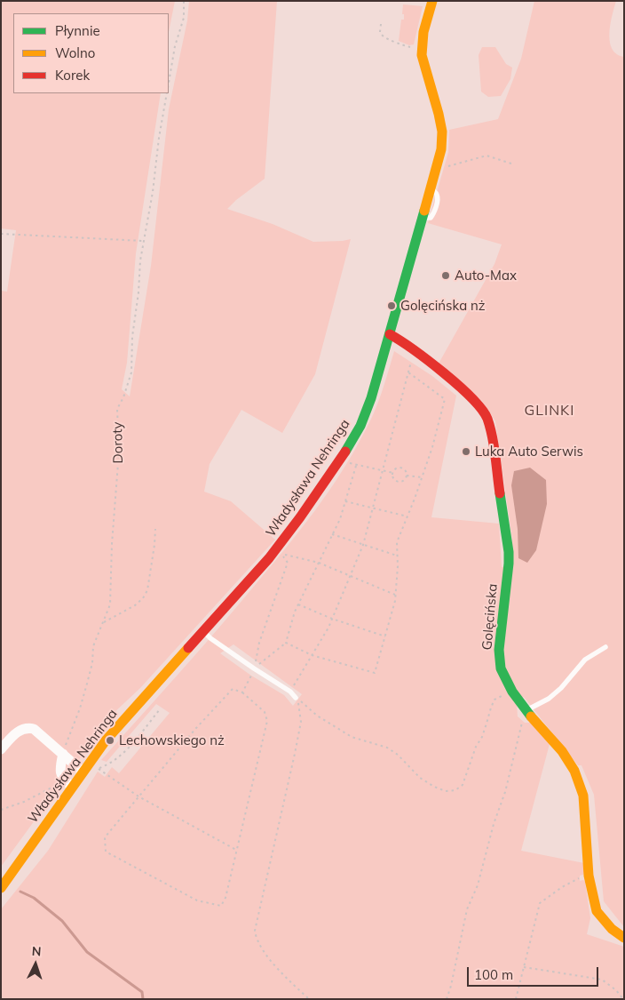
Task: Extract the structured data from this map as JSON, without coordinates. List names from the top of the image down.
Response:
{
  "streets": {
    "street": ["Władysława Nehringa", "Golęcińska"],
    "path": ["Doroty"]
  },
  "crossings": [
    ["Władysława Nehringa", "Golęcińska"]
  ],
  "districts": ["GLINKI"],
  "places": [
    "Auto-Max",
    "Golęcińska nż",
    "Luka Auto Serwis",
    "Lechowskiego nż"
  ],
  "legend": ["Płynnie", "Wolno", "Korek"],
  "scale_bar": "100 m",
  "north": "top"
}
